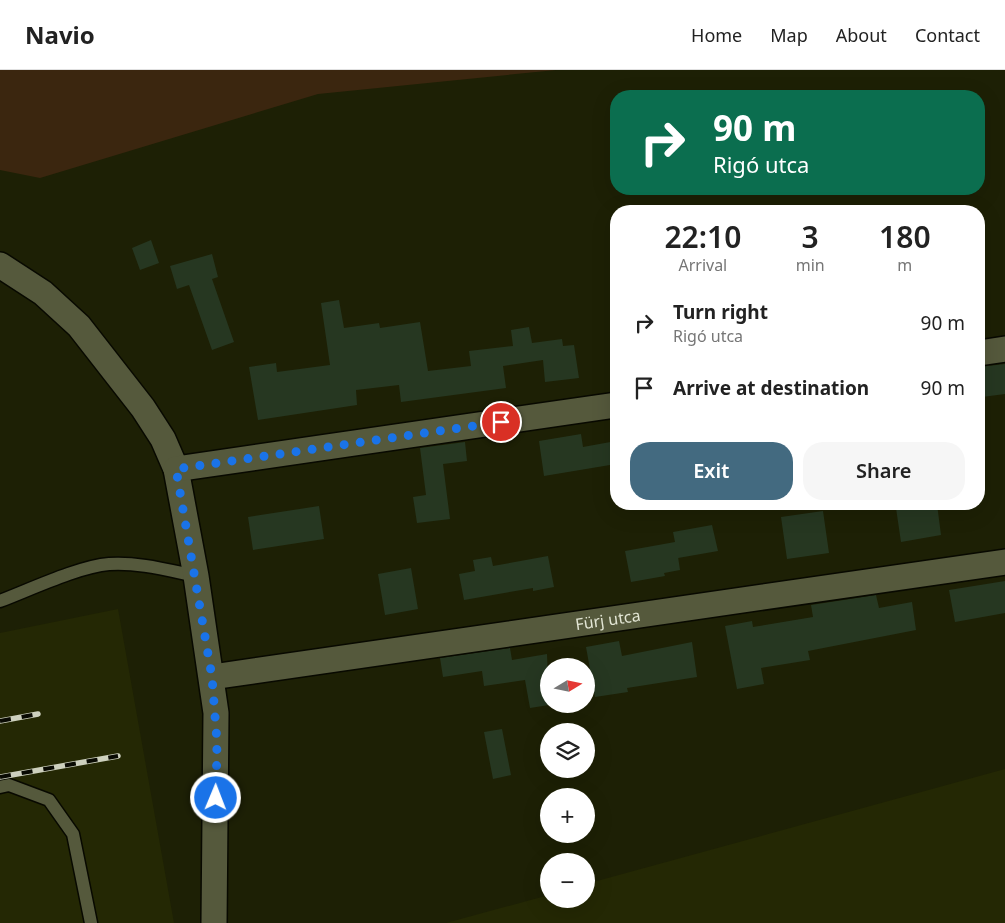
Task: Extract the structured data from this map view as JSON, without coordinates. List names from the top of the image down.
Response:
{
  "streets": {
    "street": ["Fürj utca"]
  },
  "north": "right",
  "page": {
    "header": "Navio",
    "nav": [
      "Home",
      "Map",
      "About",
      "Contact"
    ],
    "turn": ["90 m", "Rigó utca"],
    "eta": [
      "22:10",
      "Arrival",
      "3",
      "min",
      "180",
      "m"
    ],
    "list": [
      {
        "name": "Turn right",
        "note": "Rigó utca",
        "value": "90 m"
      },
      {
        "name": "Arrive at destination",
        "value": "90 m"
      }
    ],
    "buttons": ["Exit", "Share"],
    "map_buttons": ["+", "−"]
  }
}
